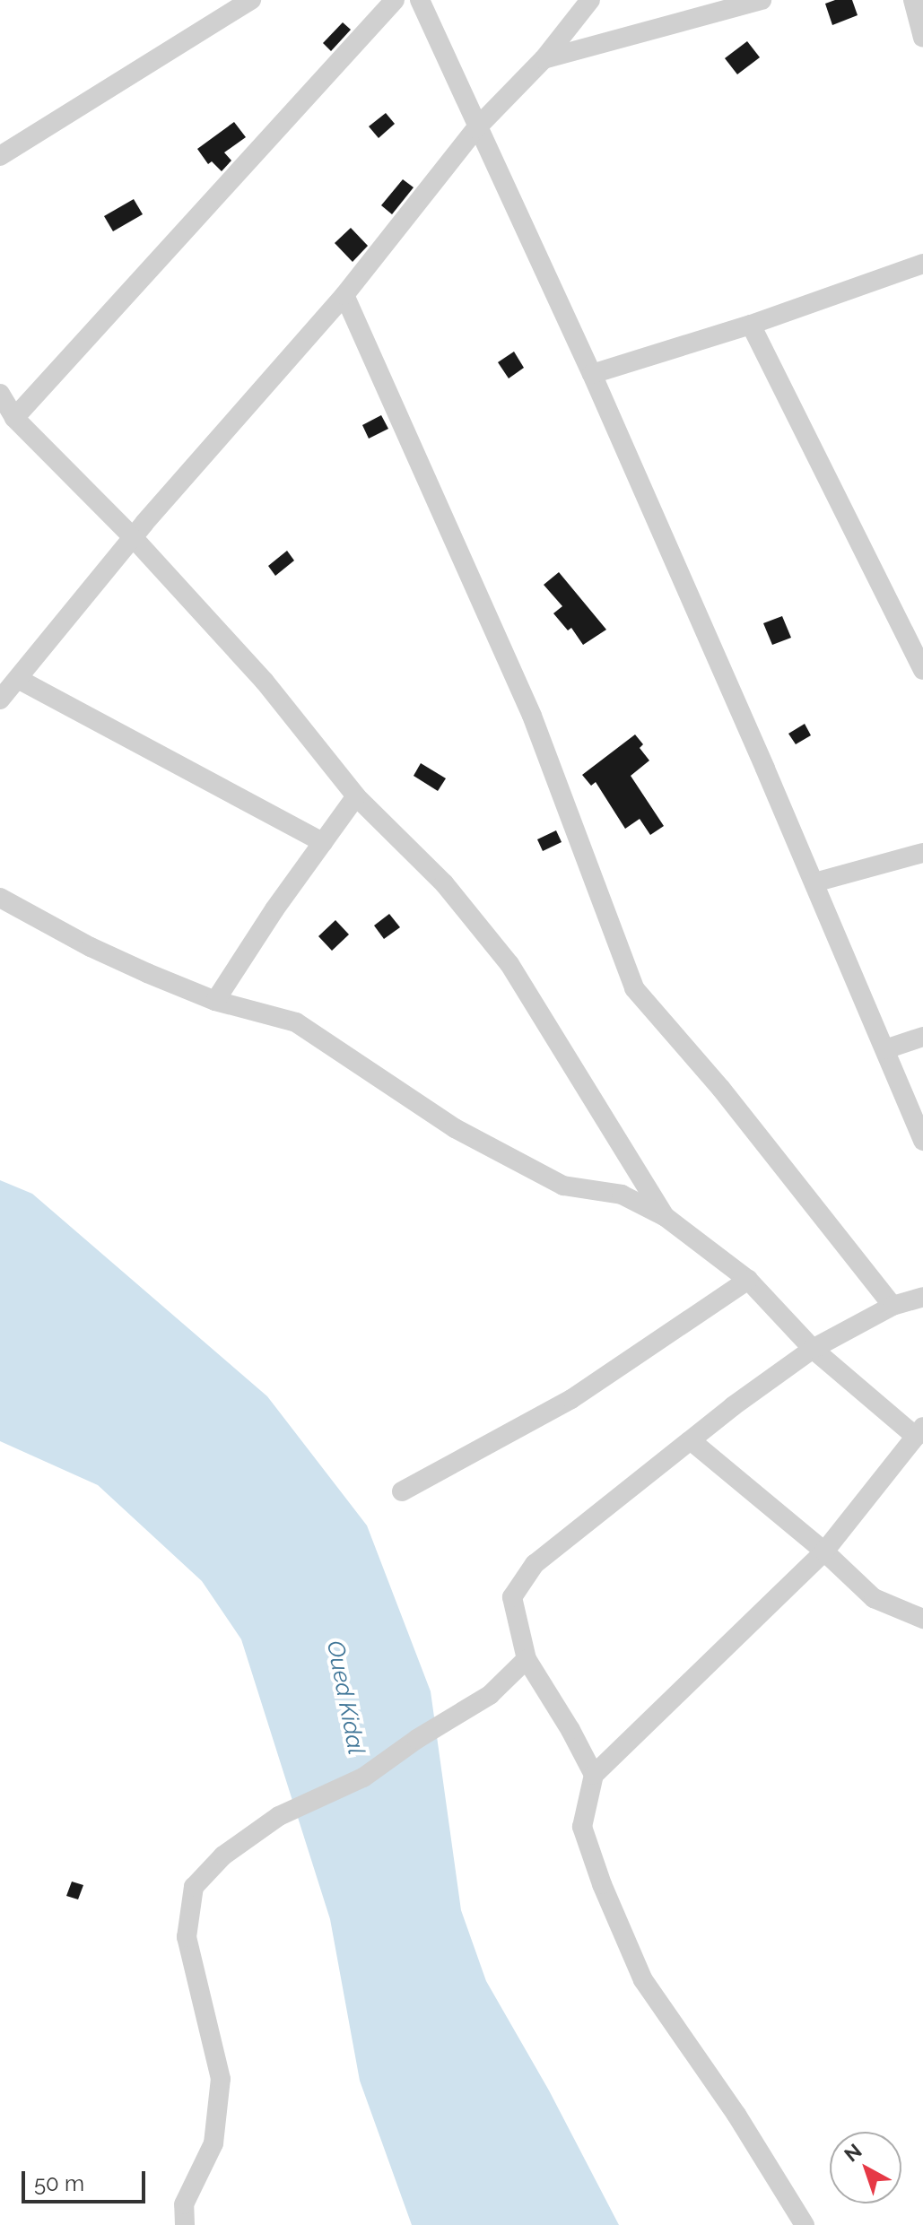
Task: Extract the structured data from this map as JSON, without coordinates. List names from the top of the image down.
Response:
{
  "water": ["Oued Kidal"],
  "scale_bar": "50 m",
  "north": "top left"
}
